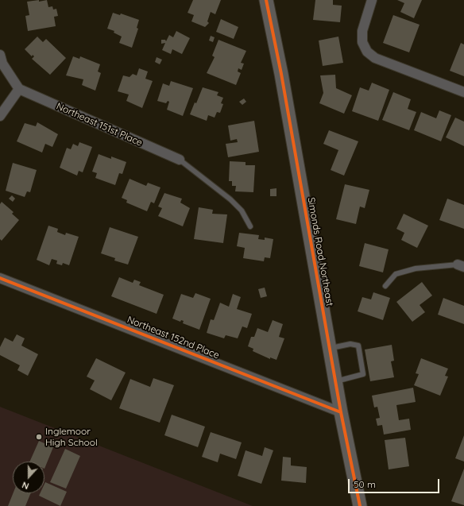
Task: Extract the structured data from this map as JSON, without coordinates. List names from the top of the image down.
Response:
{
  "streets": {
    "main road": ["Simonds Road Northeast"],
    "street": ["Northeast 151st Place", "Northeast 152nd Place"]
  },
  "crossings": [
    ["Simonds Road Northeast", "Northeast 152nd Place"]
  ],
  "places": ["Inglemoor High School"],
  "scale_bar": "50 m",
  "north": "bottom"
}
